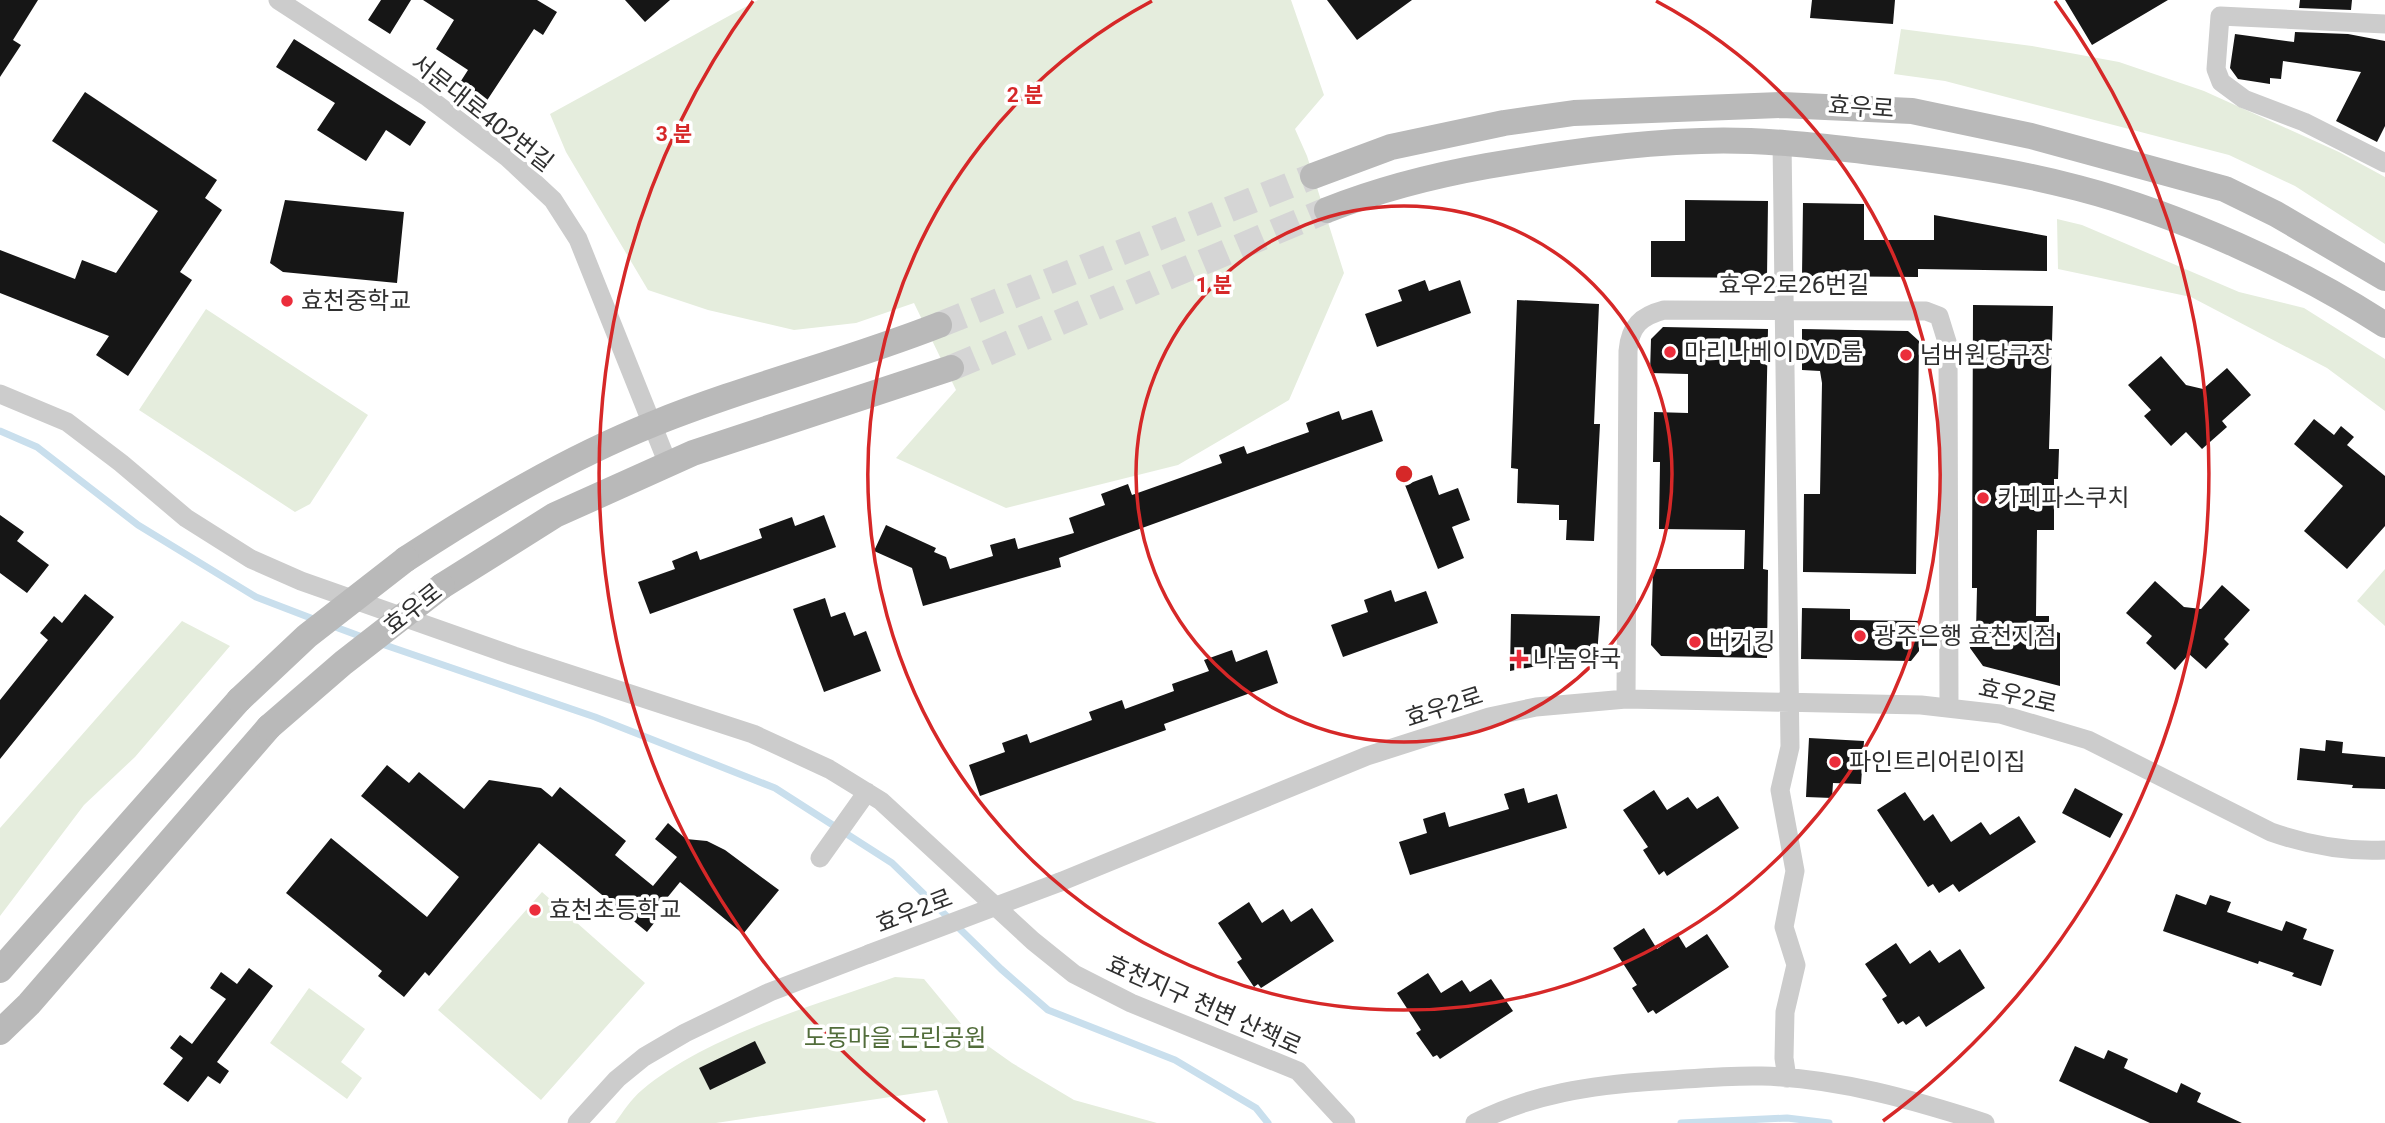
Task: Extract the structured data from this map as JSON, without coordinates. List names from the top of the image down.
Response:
{
  "streets": {
    "main road": ["효우로"],
    "street": [
      "서문대로402번길",
      "효우2로26번길",
      "효우2로",
      "효천지구 천변 산책로"
    ]
  },
  "crossings": [
    ["효우로", "서문대로402번길"],
    ["효우2로26번길", "효우2로"]
  ],
  "parks": ["도동마을 근린공원"],
  "places": {
    "other": [
      "효천중학교",
      "마리나베이DVD룸",
      "넘버원당구장",
      "카페파스쿠치",
      "광주은행 효천지점",
      "버거킹",
      "파인트리어린이집",
      "효천초등학교"
    ],
    "health": ["나눔약국"]
  },
  "rings": ["2 분", "3 분", "1 분"]
}
